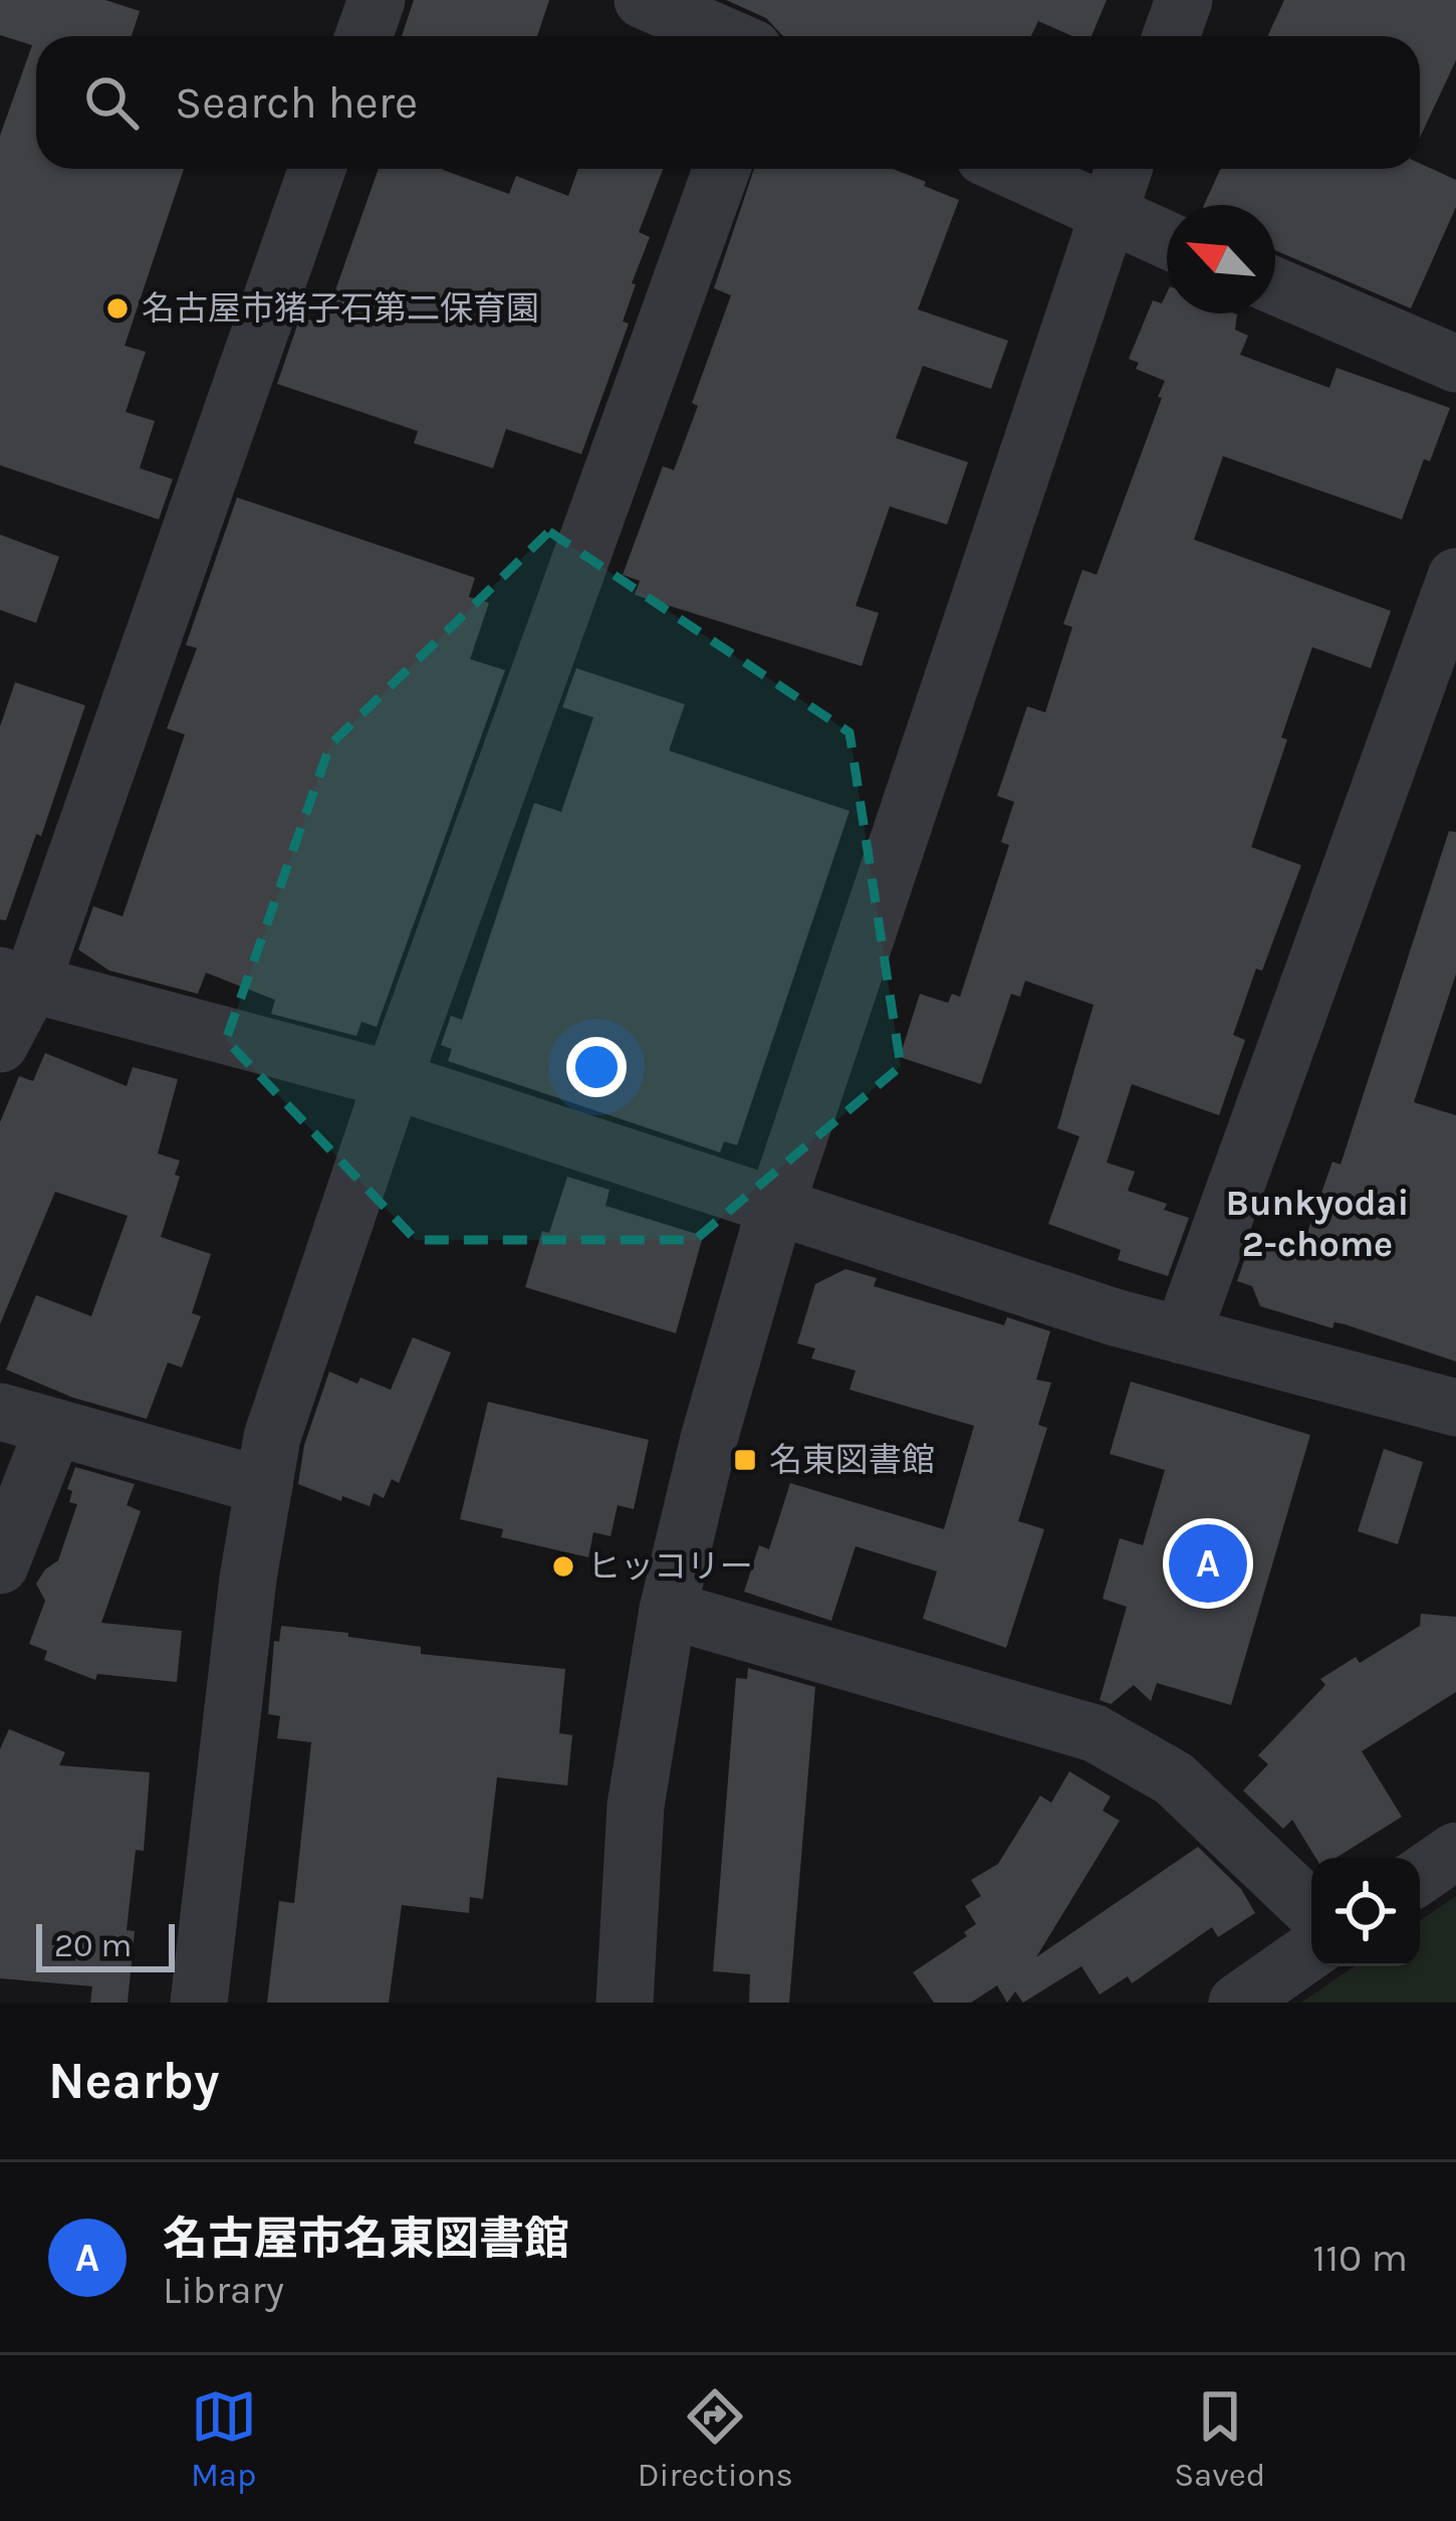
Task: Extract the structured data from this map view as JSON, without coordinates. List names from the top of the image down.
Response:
{
  "districts": ["Bunkyodai 2-chome"],
  "places": {
    "other": ["名古屋市猪子石第二保育園", "ヒッコリー"],
    "transit": ["名東図書館"]
  },
  "scale_bar": "20 m",
  "north": "top left",
  "page": {
    "search": "Search here",
    "pins": "A",
    "scale": "20 m",
    "heading": "Nearby",
    "list": [
      {
        "mark": "A",
        "name": "名古屋市名東図書館",
        "note": "Library",
        "value": "110 m"
      }
    ],
    "nav": ["Map", "Directions", "Saved"]
  }
}
